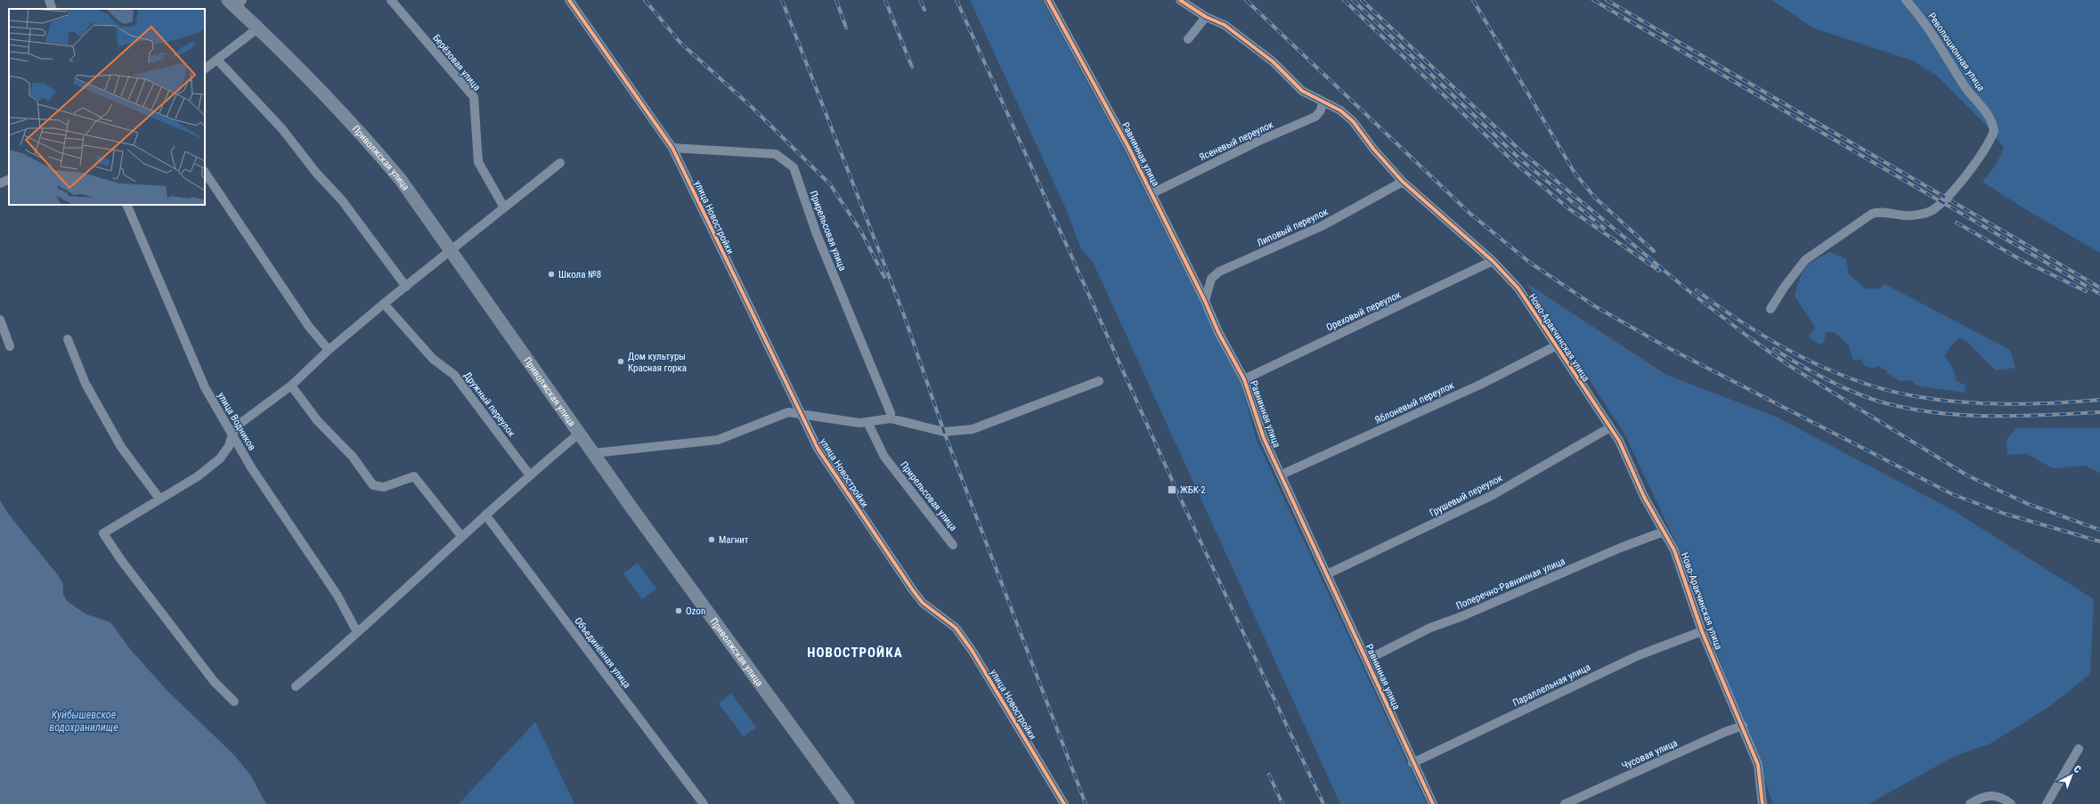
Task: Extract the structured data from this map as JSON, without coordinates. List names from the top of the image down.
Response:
{
  "streets": {
    "main road": ["Приволжская улица"],
    "street": [
      "Революционная улица",
      "Берёзовая улица",
      "Ясеневый переулок",
      "Равнинная улица",
      "улица Новостройки",
      "Липовый переулок",
      "Прирельсовая улица",
      "Ореховый переулок",
      "Ново-Аракчинская улица",
      "Яблоневый переулок",
      "Дружный переулок",
      "улица Водников",
      "Грушевый переулок",
      "Поперечно-Равнинная улица",
      "Объединённая улица",
      "Параллельная улица",
      "Чусовая улица"
    ]
  },
  "crossings": [
    ["Ясеневый переулок", "Равнинная улица"],
    ["Ясеневый переулок", "Ново-Аракчинская улица"],
    ["Равнинная улица", "Липовый переулок"],
    ["Равнинная улица", "Ореховый переулок"],
    ["Равнинная улица", "Яблоневый переулок"],
    ["Равнинная улица", "Грушевый переулок"],
    ["Равнинная улица", "Поперечно-Равнинная улица"],
    ["Равнинная улица", "Параллельная улица"],
    ["улица Новостройки", "Прирельсовая улица"],
    ["Липовый переулок", "Ново-Аракчинская улица"],
    ["Ореховый переулок", "Ново-Аракчинская улица"],
    ["Ново-Аракчинская улица", "Яблоневый переулок"],
    ["Ново-Аракчинская улица", "Грушевый переулок"],
    ["Ново-Аракчинская улица", "Поперечно-Равнинная улица"],
    ["Ново-Аракчинская улица", "Параллельная улица"],
    ["Ново-Аракчинская улица", "Чусовая улица"]
  ],
  "districts": ["НОВОСТРОЙКА"],
  "water": ["Куйбышевское водохранилище"],
  "places": {
    "other": [
      "Школа №8",
      "Дом культуры Красная горка",
      "Магнит",
      "Ozon"
    ],
    "transit": ["ЖБК-2"]
  },
  "north": "top right"
}
